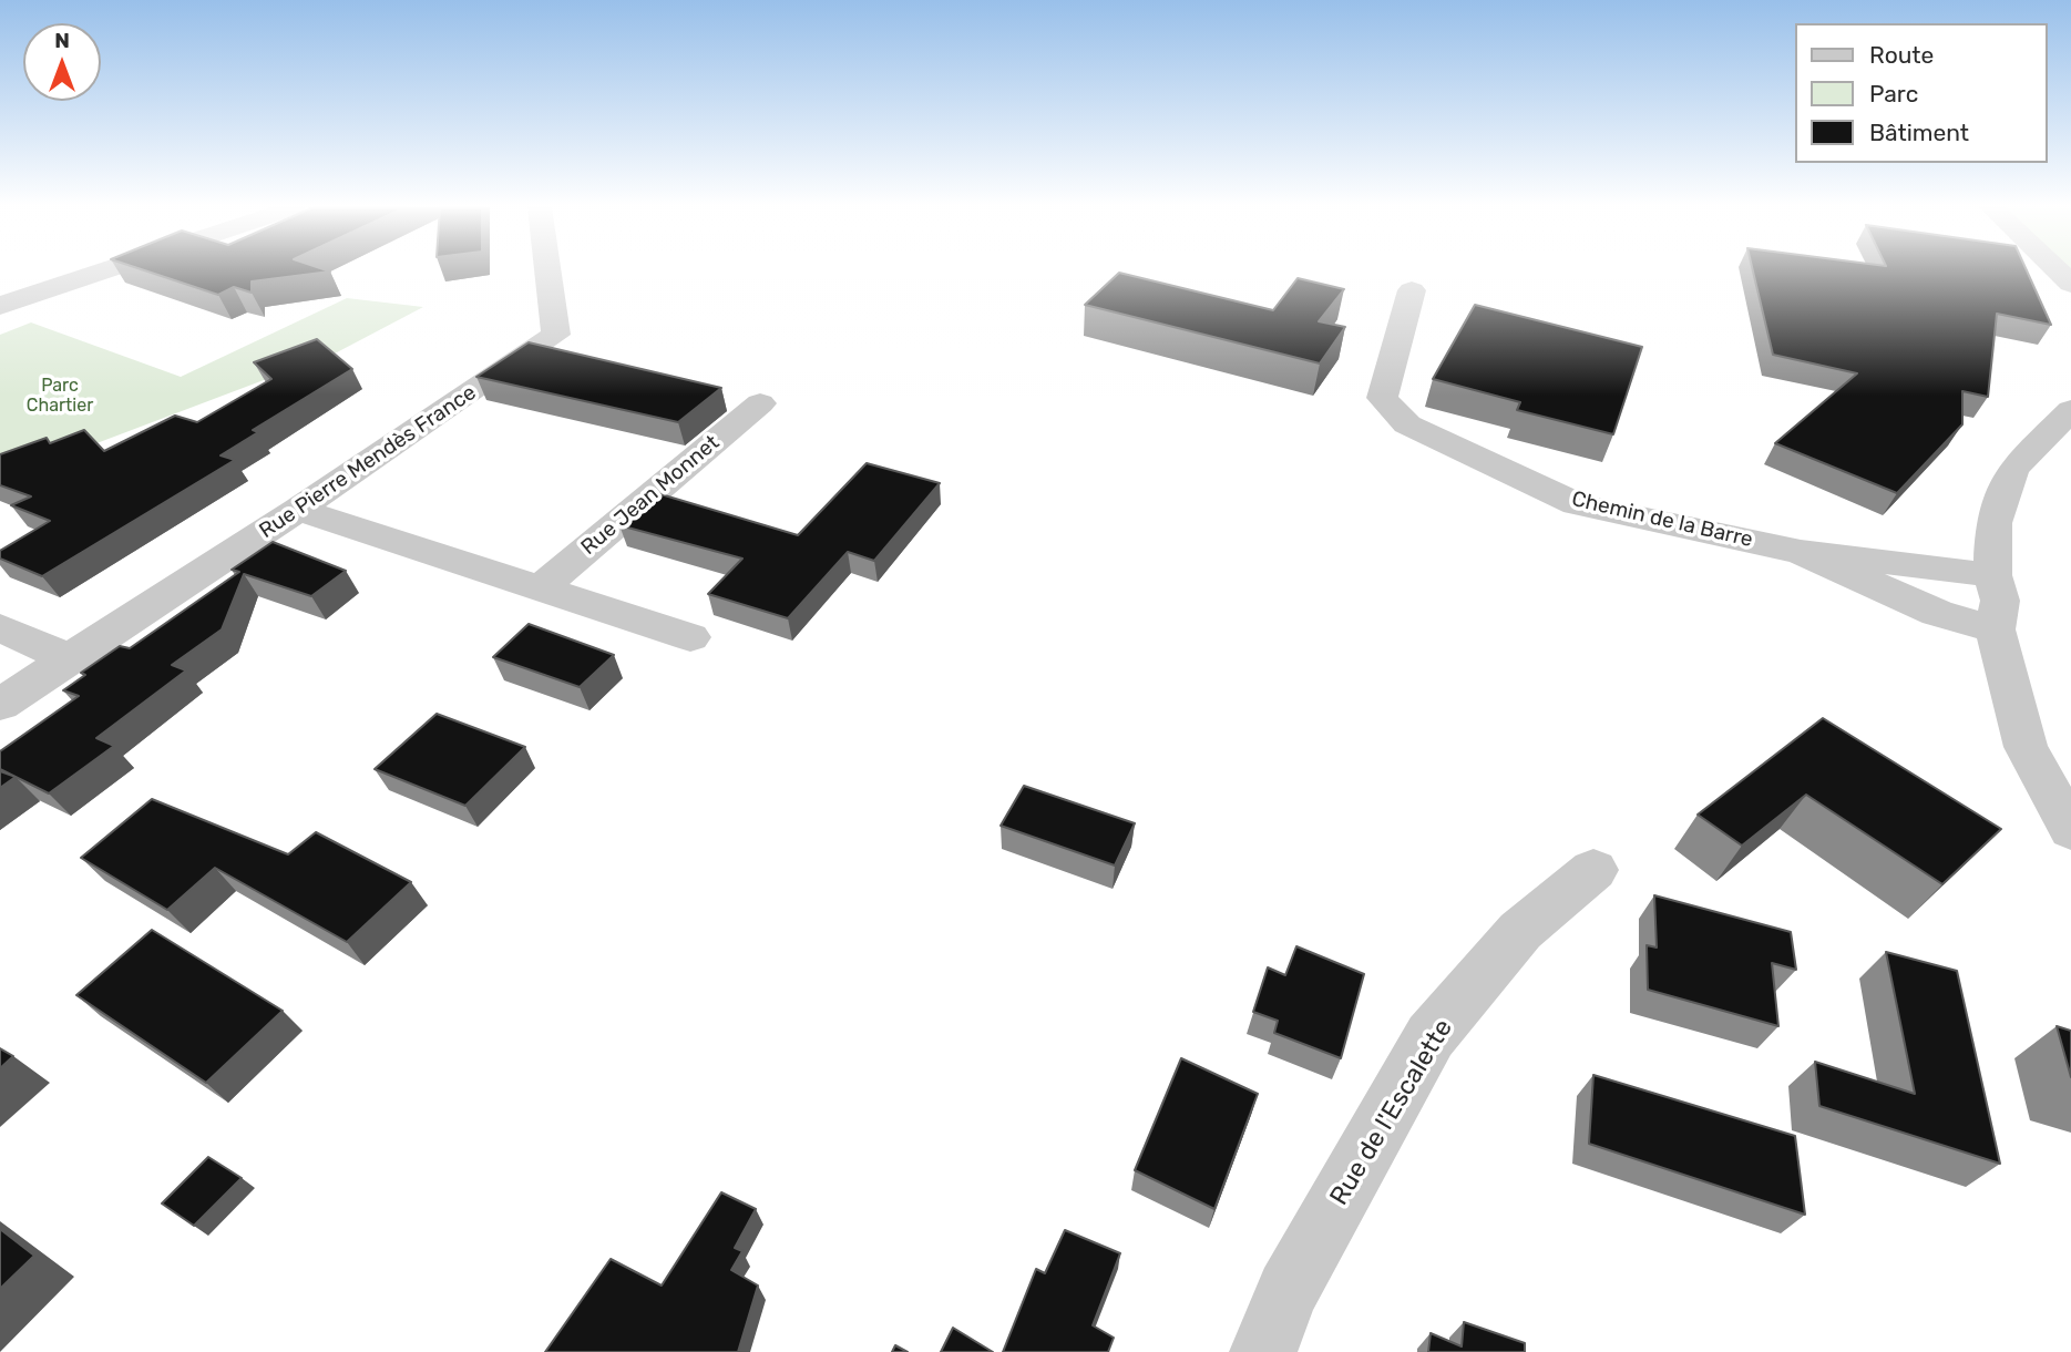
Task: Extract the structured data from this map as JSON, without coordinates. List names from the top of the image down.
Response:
{
  "streets": {
    "street": [
      "Rue Pierre Mendès France",
      "Rue Jean Monnet",
      "Chemin de la Barre",
      "Rue de l'Escalette"
    ]
  },
  "parks": ["Parc Chartier"],
  "legend": ["Route", "Parc", "Bâtiment"],
  "north": "top"
}
